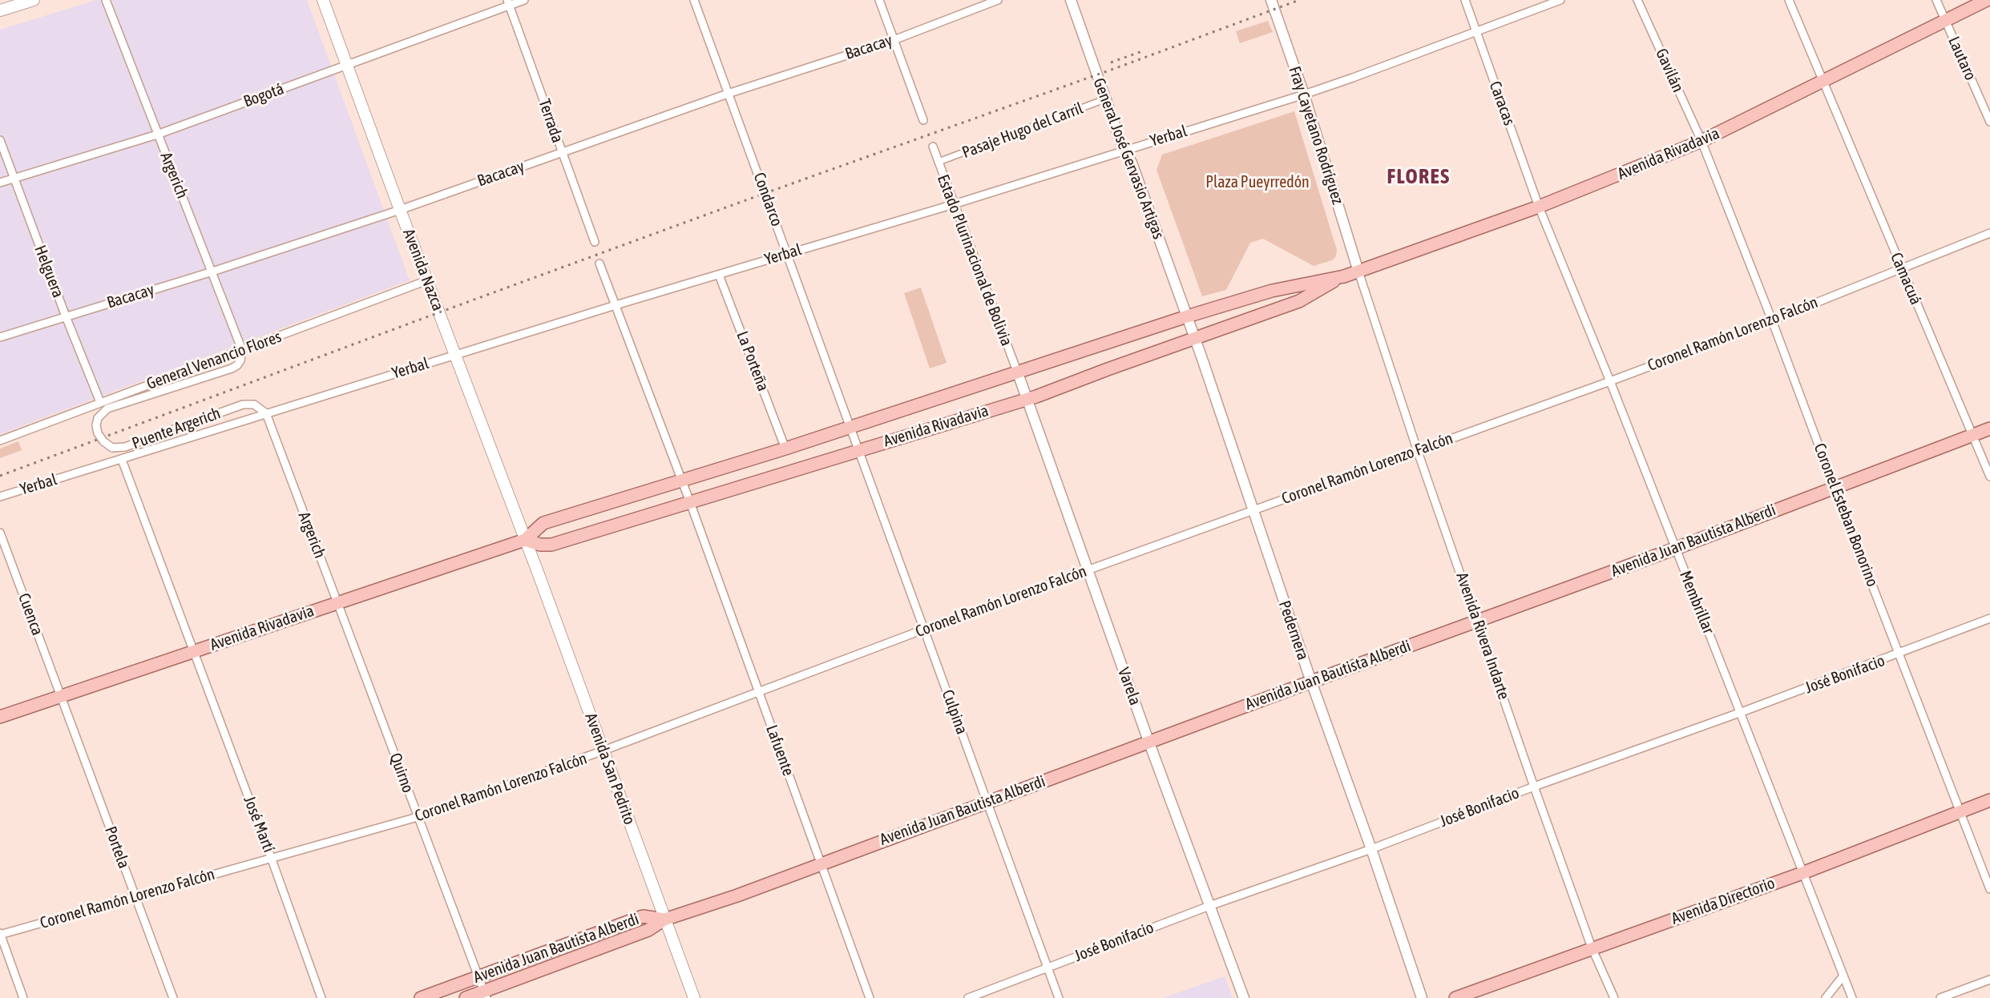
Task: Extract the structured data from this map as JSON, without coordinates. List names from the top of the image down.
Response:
{
  "streets": {
    "main road": [
      "Avenida Rivadavia",
      "Avenida Nazca",
      "Avenida Juan Bautista Alberdi",
      "Avenida San Pedrito",
      "Avenida Directorio"
    ],
    "street": [
      "Bacacay",
      "Lautaro",
      "Gavilán",
      "Bogotá",
      "Caracas",
      "Terrada",
      "Pasaje Hugo del Carril",
      "Fray Cayetano Rodríguez",
      "Yerbal",
      "General José Gervasio Artigas",
      "Argerich",
      "Condarco",
      "Estado Plurinacional de Bolivia",
      "Helguera",
      "Camacuá",
      "Coronel Ramón Lorenzo Falcón",
      "General Venancio Flores",
      "La Porteña",
      "Puente Argerich",
      "Coronel Esteban Bonorino",
      "Membrillar",
      "Cuenca",
      "Pedernera",
      "Avenida Rivera Indarte",
      "José Bonifacio",
      "Varela",
      "Culpina",
      "Lafuente",
      "Quirno",
      "José Martí",
      "Portela"
    ]
  },
  "crossings": [
    ["Bacacay", "Terrada"],
    ["Bacacay", "Argerich"],
    ["Bacacay", "Condarco"],
    ["Bacacay", "Avenida Nazca"],
    ["Bacacay", "Helguera"],
    ["Lautaro", "Avenida Rivadavia"],
    ["Gavilán", "Avenida Rivadavia"],
    ["Gavilán", "Coronel Esteban Bonorino"],
    ["Bogotá", "Terrada"],
    ["Bogotá", "Argerich"],
    ["Bogotá", "Avenida Nazca"],
    ["Bogotá", "Helguera"],
    ["Caracas", "Yerbal"],
    ["Caracas", "Avenida Rivadavia"],
    ["Caracas", "Membrillar"],
    ["Pasaje Hugo del Carril", "General José Gervasio Artigas"],
    ["Pasaje Hugo del Carril", "Estado Plurinacional de Bolivia"],
    ["Fray Cayetano Rodríguez", "Yerbal"],
    ["Fray Cayetano Rodríguez", "Avenida Rivadavia"],
    ["Fray Cayetano Rodríguez", "Avenida Rivera Indarte"],
    ["Yerbal", "General José Gervasio Artigas"],
    ["Yerbal", "Argerich"],
    ["Yerbal", "Condarco"],
    ["Yerbal", "Estado Plurinacional de Bolivia"],
    ["Yerbal", "Avenida Nazca"],
    ["Yerbal", "La Porteña"],
    ["Yerbal", "Puente Argerich"],
    ["Avenida Rivadavia", "General José Gervasio Artigas"],
    ["Avenida Rivadavia", "Argerich"],
    ["Avenida Rivadavia", "Condarco"],
    ["Avenida Rivadavia", "Estado Plurinacional de Bolivia"],
    ["Avenida Rivadavia", "Avenida Nazca"],
    ["Avenida Rivadavia", "Camacuá"],
    ["Avenida Rivadavia", "La Porteña"],
    ["Avenida Rivadavia", "Coronel Esteban Bonorino"],
    ["Avenida Rivadavia", "Membrillar"],
    ["Avenida Rivadavia", "Cuenca"],
    ["Avenida Rivadavia", "Pedernera"],
    ["Avenida Rivadavia", "Avenida Rivera Indarte"],
    ["Avenida Rivadavia", "Varela"],
    ["Avenida Rivadavia", "Culpina"],
    ["Avenida Rivadavia", "Lafuente"],
    ["Avenida Rivadavia", "Avenida San Pedrito"],
    ["Avenida Rivadavia", "Quirno"],
    ["Avenida Rivadavia", "José Martí"],
    ["Avenida Rivadavia", "Portela"],
    ["General José Gervasio Artigas", "Pedernera"],
    ["Argerich", "General Venancio Flores"],
    ["Argerich", "Puente Argerich"],
    ["Argerich", "Quirno"],
    ["Condarco", "Culpina"],
    ["Estado Plurinacional de Bolivia", "Varela"],
    ["Avenida Nazca", "General Venancio Flores"],
    ["Avenida Nazca", "Avenida San Pedrito"],
    ["Helguera", "General Venancio Flores"],
    ["Camacuá", "Coronel Ramón Lorenzo Falcón"],
    ["Camacuá", "Avenida Juan Bautista Alberdi"],
    ["Coronel Ramón Lorenzo Falcón", "Coronel Esteban Bonorino"],
    ["Coronel Ramón Lorenzo Falcón", "Membrillar"],
    ["Coronel Ramón Lorenzo Falcón", "Pedernera"],
    ["Coronel Ramón Lorenzo Falcón", "Avenida Rivera Indarte"],
    ["Coronel Ramón Lorenzo Falcón", "Varela"],
    ["Coronel Ramón Lorenzo Falcón", "Culpina"],
    ["Coronel Ramón Lorenzo Falcón", "Lafuente"],
    ["Coronel Ramón Lorenzo Falcón", "Avenida San Pedrito"],
    ["Coronel Ramón Lorenzo Falcón", "Quirno"],
    ["Coronel Ramón Lorenzo Falcón", "José Martí"],
    ["Coronel Ramón Lorenzo Falcón", "Portela"],
    ["General Venancio Flores", "Puente Argerich"],
    ["Coronel Esteban Bonorino", "Avenida Juan Bautista Alberdi"],
    ["Coronel Esteban Bonorino", "José Bonifacio"],
    ["Coronel Esteban Bonorino", "Avenida Directorio"],
    ["Avenida Juan Bautista Alberdi", "Membrillar"],
    ["Avenida Juan Bautista Alberdi", "Pedernera"],
    ["Avenida Juan Bautista Alberdi", "Avenida Rivera Indarte"],
    ["Avenida Juan Bautista Alberdi", "Varela"],
    ["Avenida Juan Bautista Alberdi", "Culpina"],
    ["Avenida Juan Bautista Alberdi", "Lafuente"],
    ["Avenida Juan Bautista Alberdi", "Avenida San Pedrito"],
    ["Avenida Juan Bautista Alberdi", "Quirno"],
    ["Membrillar", "José Bonifacio"],
    ["Membrillar", "Avenida Directorio"],
    ["Cuenca", "Portela"],
    ["Pedernera", "José Bonifacio"],
    ["Avenida Rivera Indarte", "José Bonifacio"],
    ["Avenida Rivera Indarte", "Avenida Directorio"],
    ["José Bonifacio", "Varela"],
    ["José Bonifacio", "Culpina"]
  ],
  "districts": ["FLORES"],
  "parks": ["Plaza Pueyrredón"]
}
